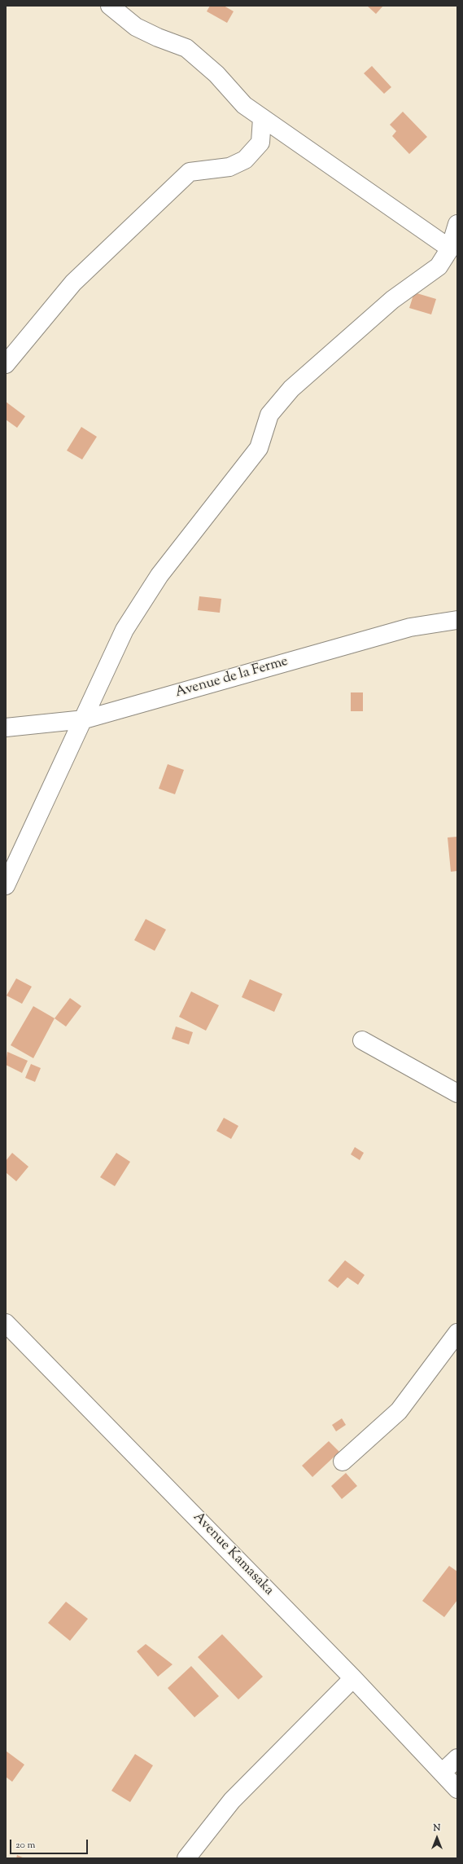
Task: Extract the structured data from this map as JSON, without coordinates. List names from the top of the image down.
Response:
{
  "streets": {
    "street": ["Avenue de la Ferme", "Avenue Kamasaka"]
  },
  "scale_bar": "20 m",
  "north": "top"
}
